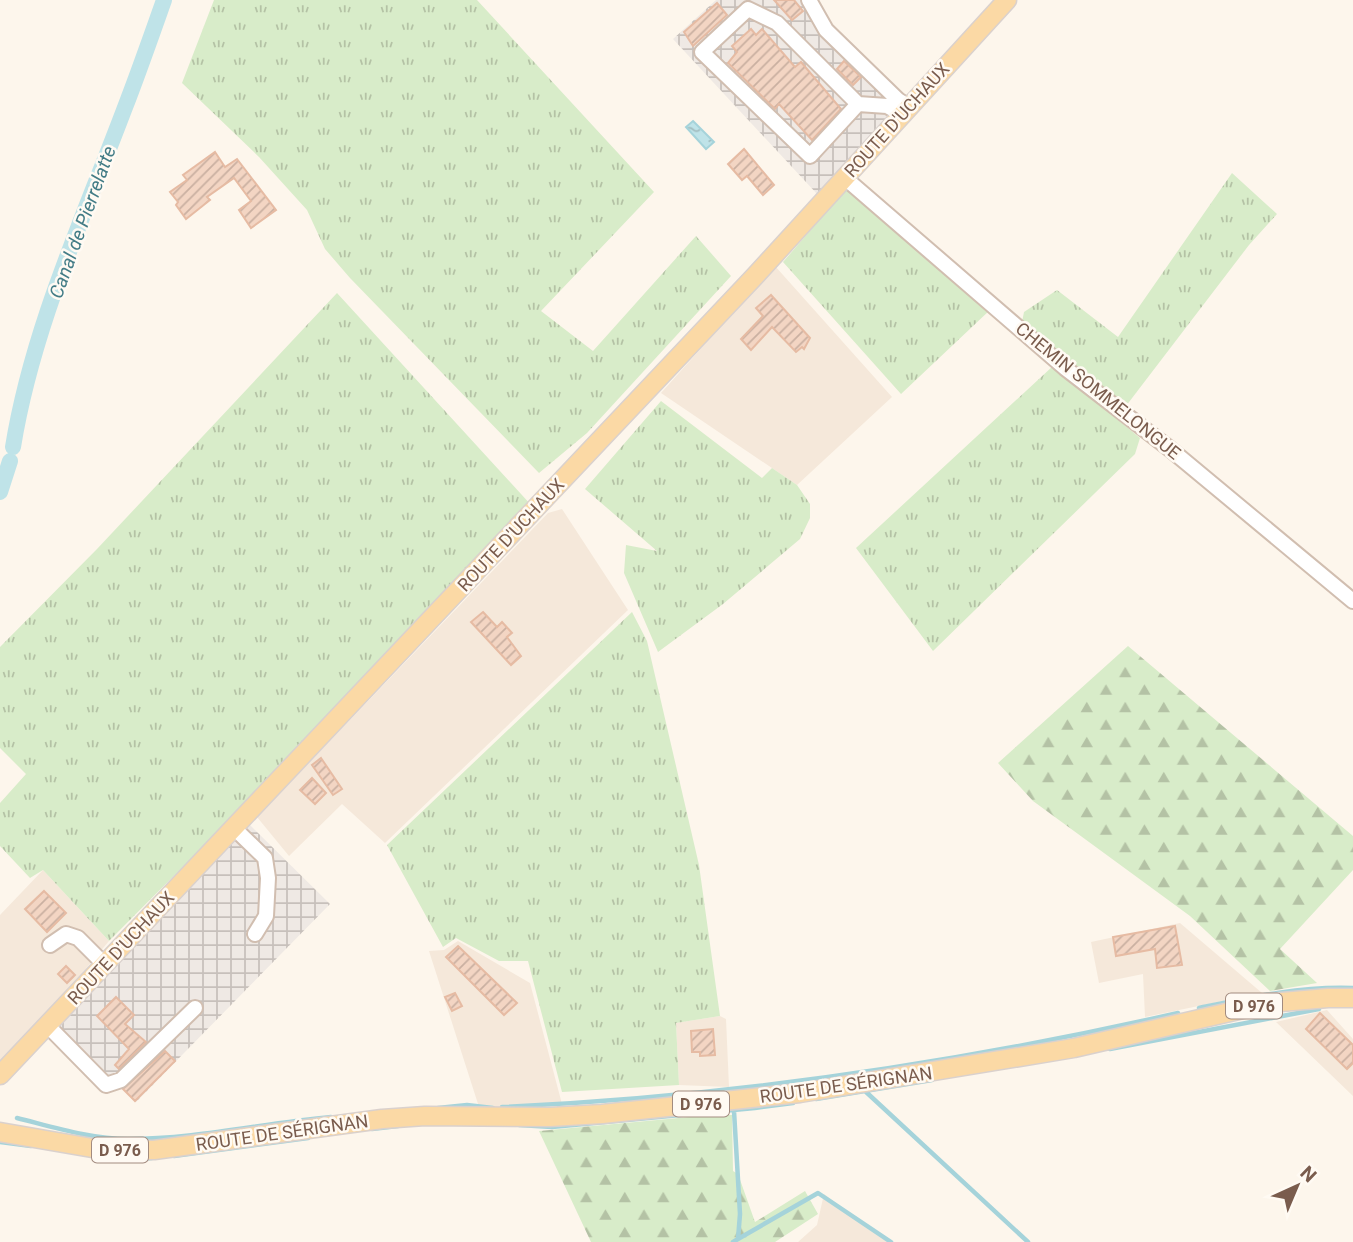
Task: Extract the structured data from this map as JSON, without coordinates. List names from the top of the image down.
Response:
{
  "streets": {
    "main road": ["ROUTE D'UCHAUX", "D 976", "ROUTE DE SÉRIGNAN"],
    "street": ["CHEMIN SOMMELONGUE"]
  },
  "crossings": [
    ["ROUTE D'UCHAUX", "CHEMIN SOMMELONGUE"]
  ],
  "water": ["Canal de Pierrelatte"],
  "north": "top right"
}
